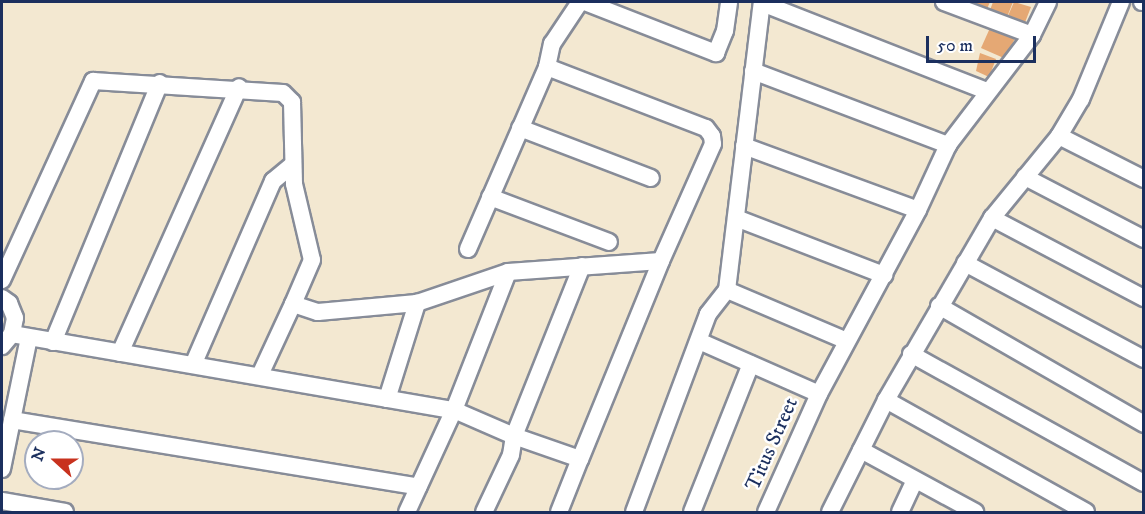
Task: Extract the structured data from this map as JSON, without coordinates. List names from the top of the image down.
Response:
{
  "streets": {
    "street": ["Titus Street"]
  },
  "scale_bar": "50 m",
  "north": "left"
}
